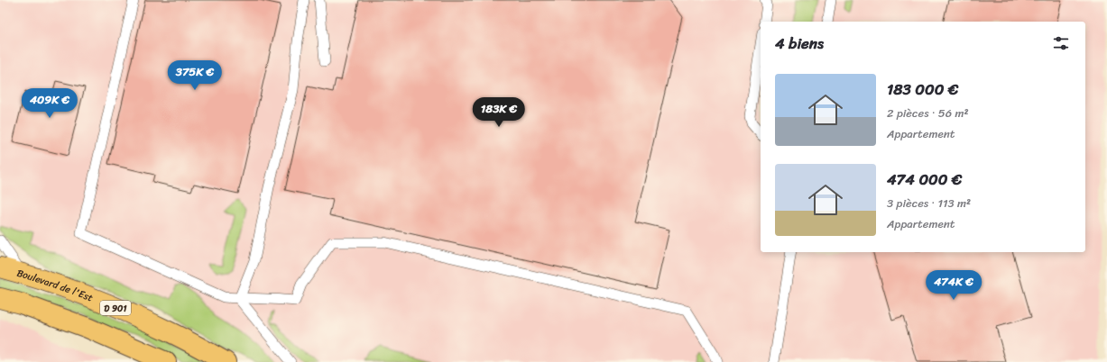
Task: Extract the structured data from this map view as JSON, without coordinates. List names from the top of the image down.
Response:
{
  "streets": {
    "main road": ["Boulevard de l'Est", "D 901"]
  },
  "page": {
    "heading": "4 biens",
    "price": [
      "375K €",
      "409K €",
      "183K €",
      "474K €"
    ],
    "list": [
      {
        "name": "183 000 €",
        "note": "2 pièces · 56 m² · Appartement"
      },
      {
        "name": "474 000 €",
        "note": "3 pièces · 113 m² · Appartement"
      }
    ]
  }
}
